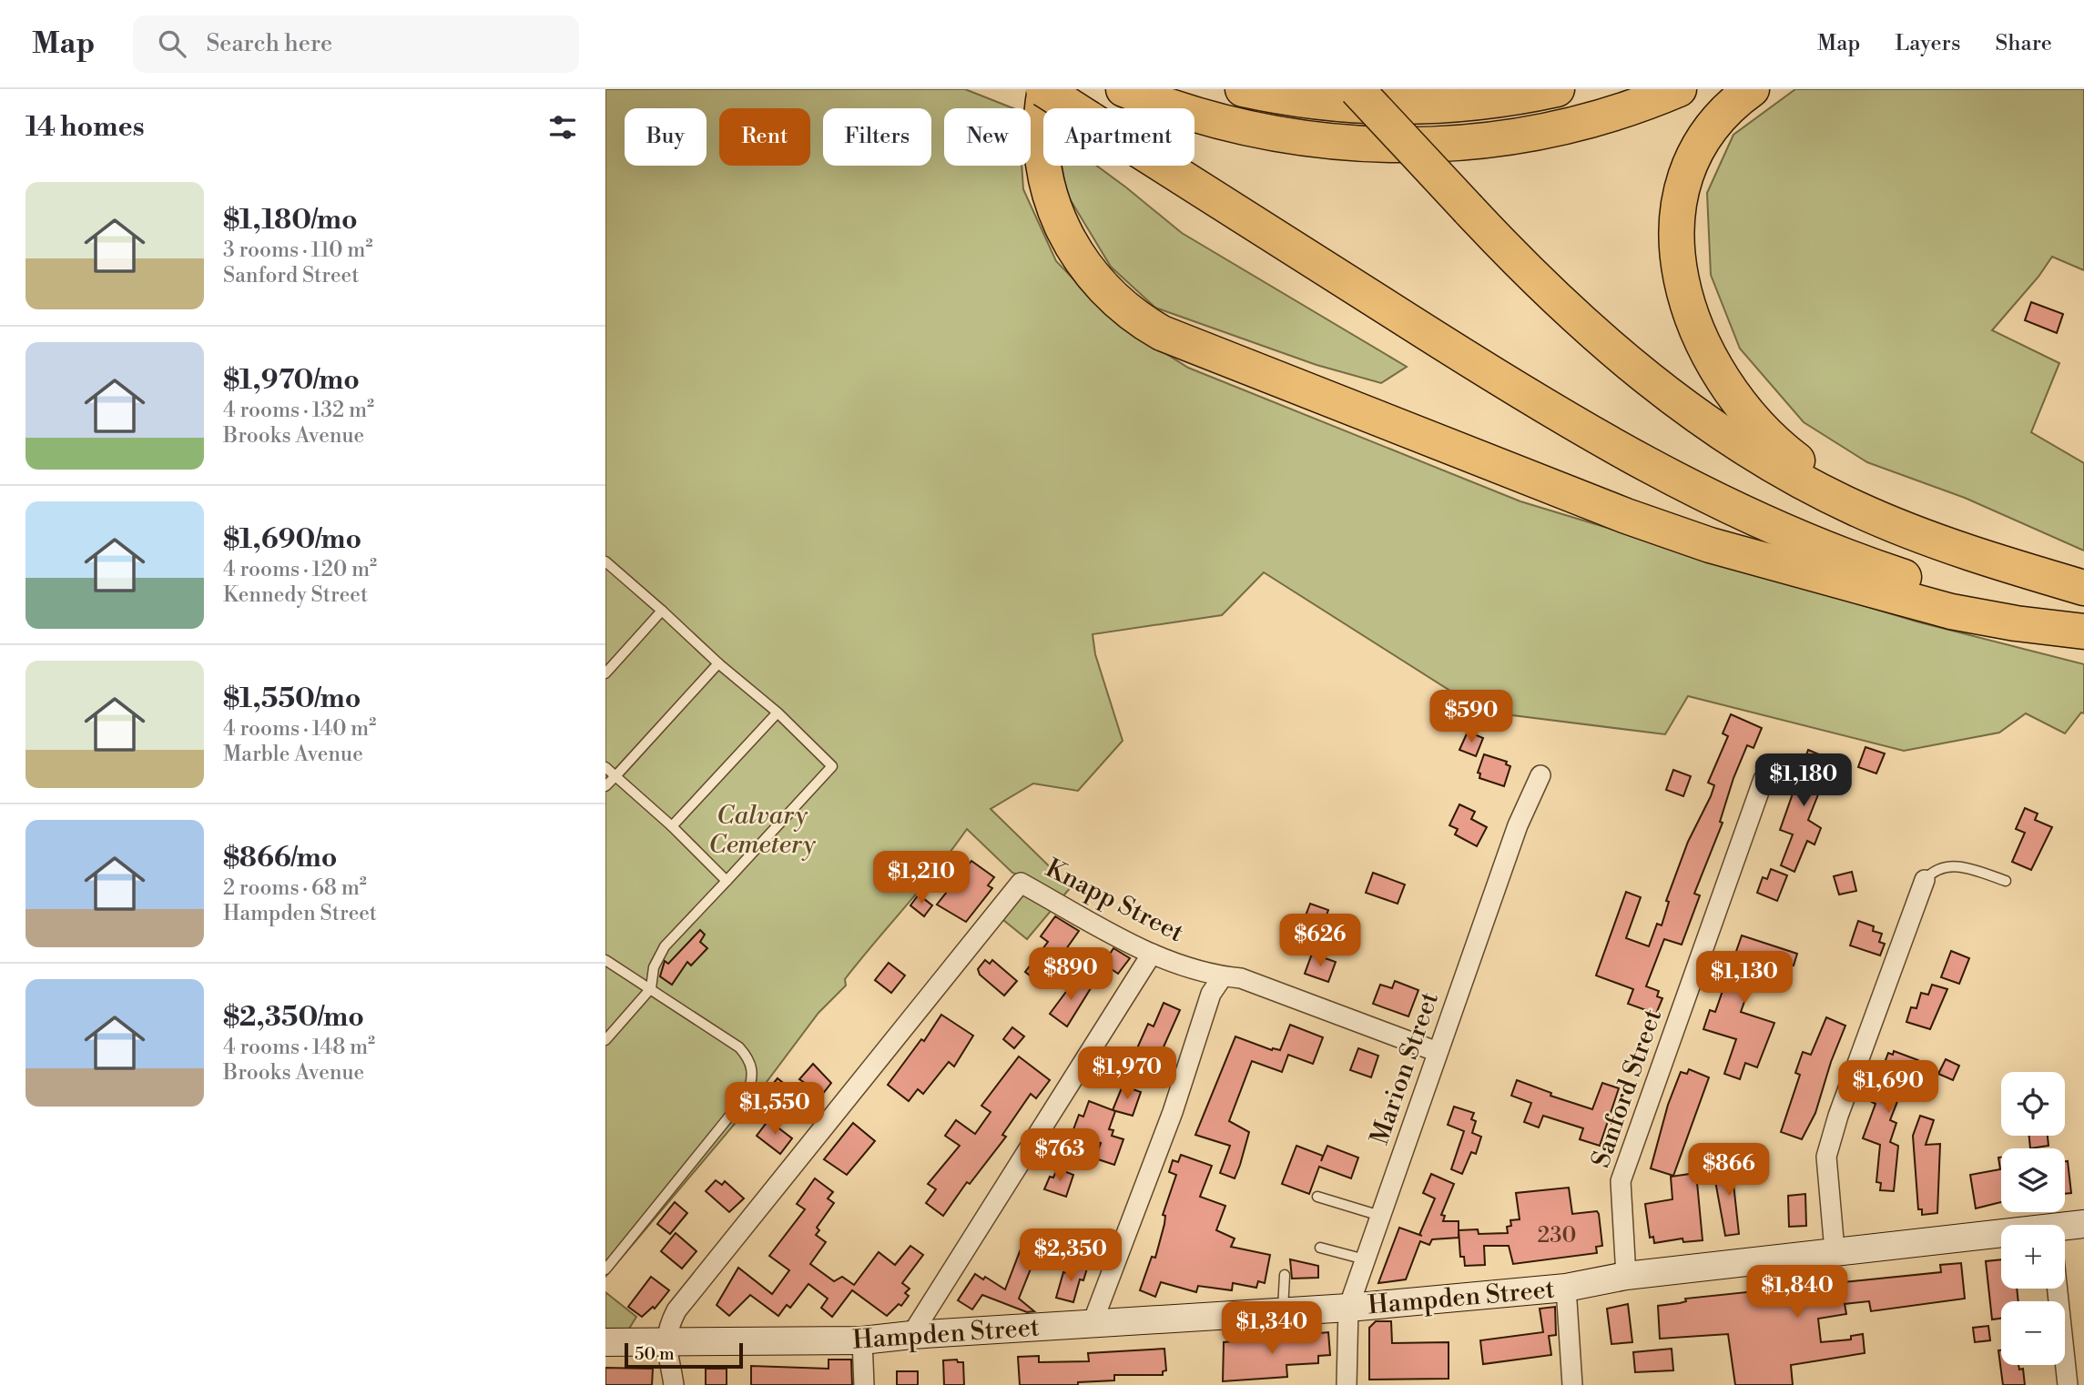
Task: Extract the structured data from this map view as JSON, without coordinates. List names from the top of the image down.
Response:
{
  "streets": {
    "main road": ["Hampden Street"],
    "street": ["Knapp Street", "Marion Street", "Sanford Street"]
  },
  "crossings": [
    ["Knapp Street", "Marion Street"],
    ["Knapp Street", "Hampden Street"],
    ["Marion Street", "Hampden Street"],
    ["Sanford Street", "Hampden Street"]
  ],
  "parks": ["Calvary Cemetery"],
  "house_numbers": ["230"],
  "scale_bar": "50 m",
  "page": {
    "header": "Map",
    "search": "Search here",
    "nav": ["Map", "Layers", "Share"],
    "heading": "14 homes",
    "chip": [
      "Buy",
      "Rent",
      "Filters",
      "New",
      "Apartment"
    ],
    "list": [
      {
        "name": "$1,180/mo",
        "note": "3 rooms · 110 m² · Sanford Street"
      },
      {
        "name": "$1,970/mo",
        "note": "4 rooms · 132 m² · Brooks Avenue"
      },
      {
        "name": "$1,690/mo",
        "note": "4 rooms · 120 m² · Kennedy Street"
      },
      {
        "name": "$1,550/mo",
        "note": "4 rooms · 140 m² · Marble Avenue"
      },
      {
        "name": "$866/mo",
        "note": "2 rooms · 68 m² · Hampden Street"
      },
      {
        "name": "$2,350/mo",
        "note": "4 rooms · 148 m² · Brooks Avenue"
      }
    ],
    "price": [
      "$590",
      "$1,180",
      "$1,210",
      "$626",
      "$890",
      "$1,130",
      "$1,970",
      "$1,690",
      "$1,550",
      "$763",
      "$866",
      "$2,350",
      "$1,840",
      "$1,340"
    ],
    "map_buttons": ["+", "−"],
    "scale": "50 m"
  }
}
